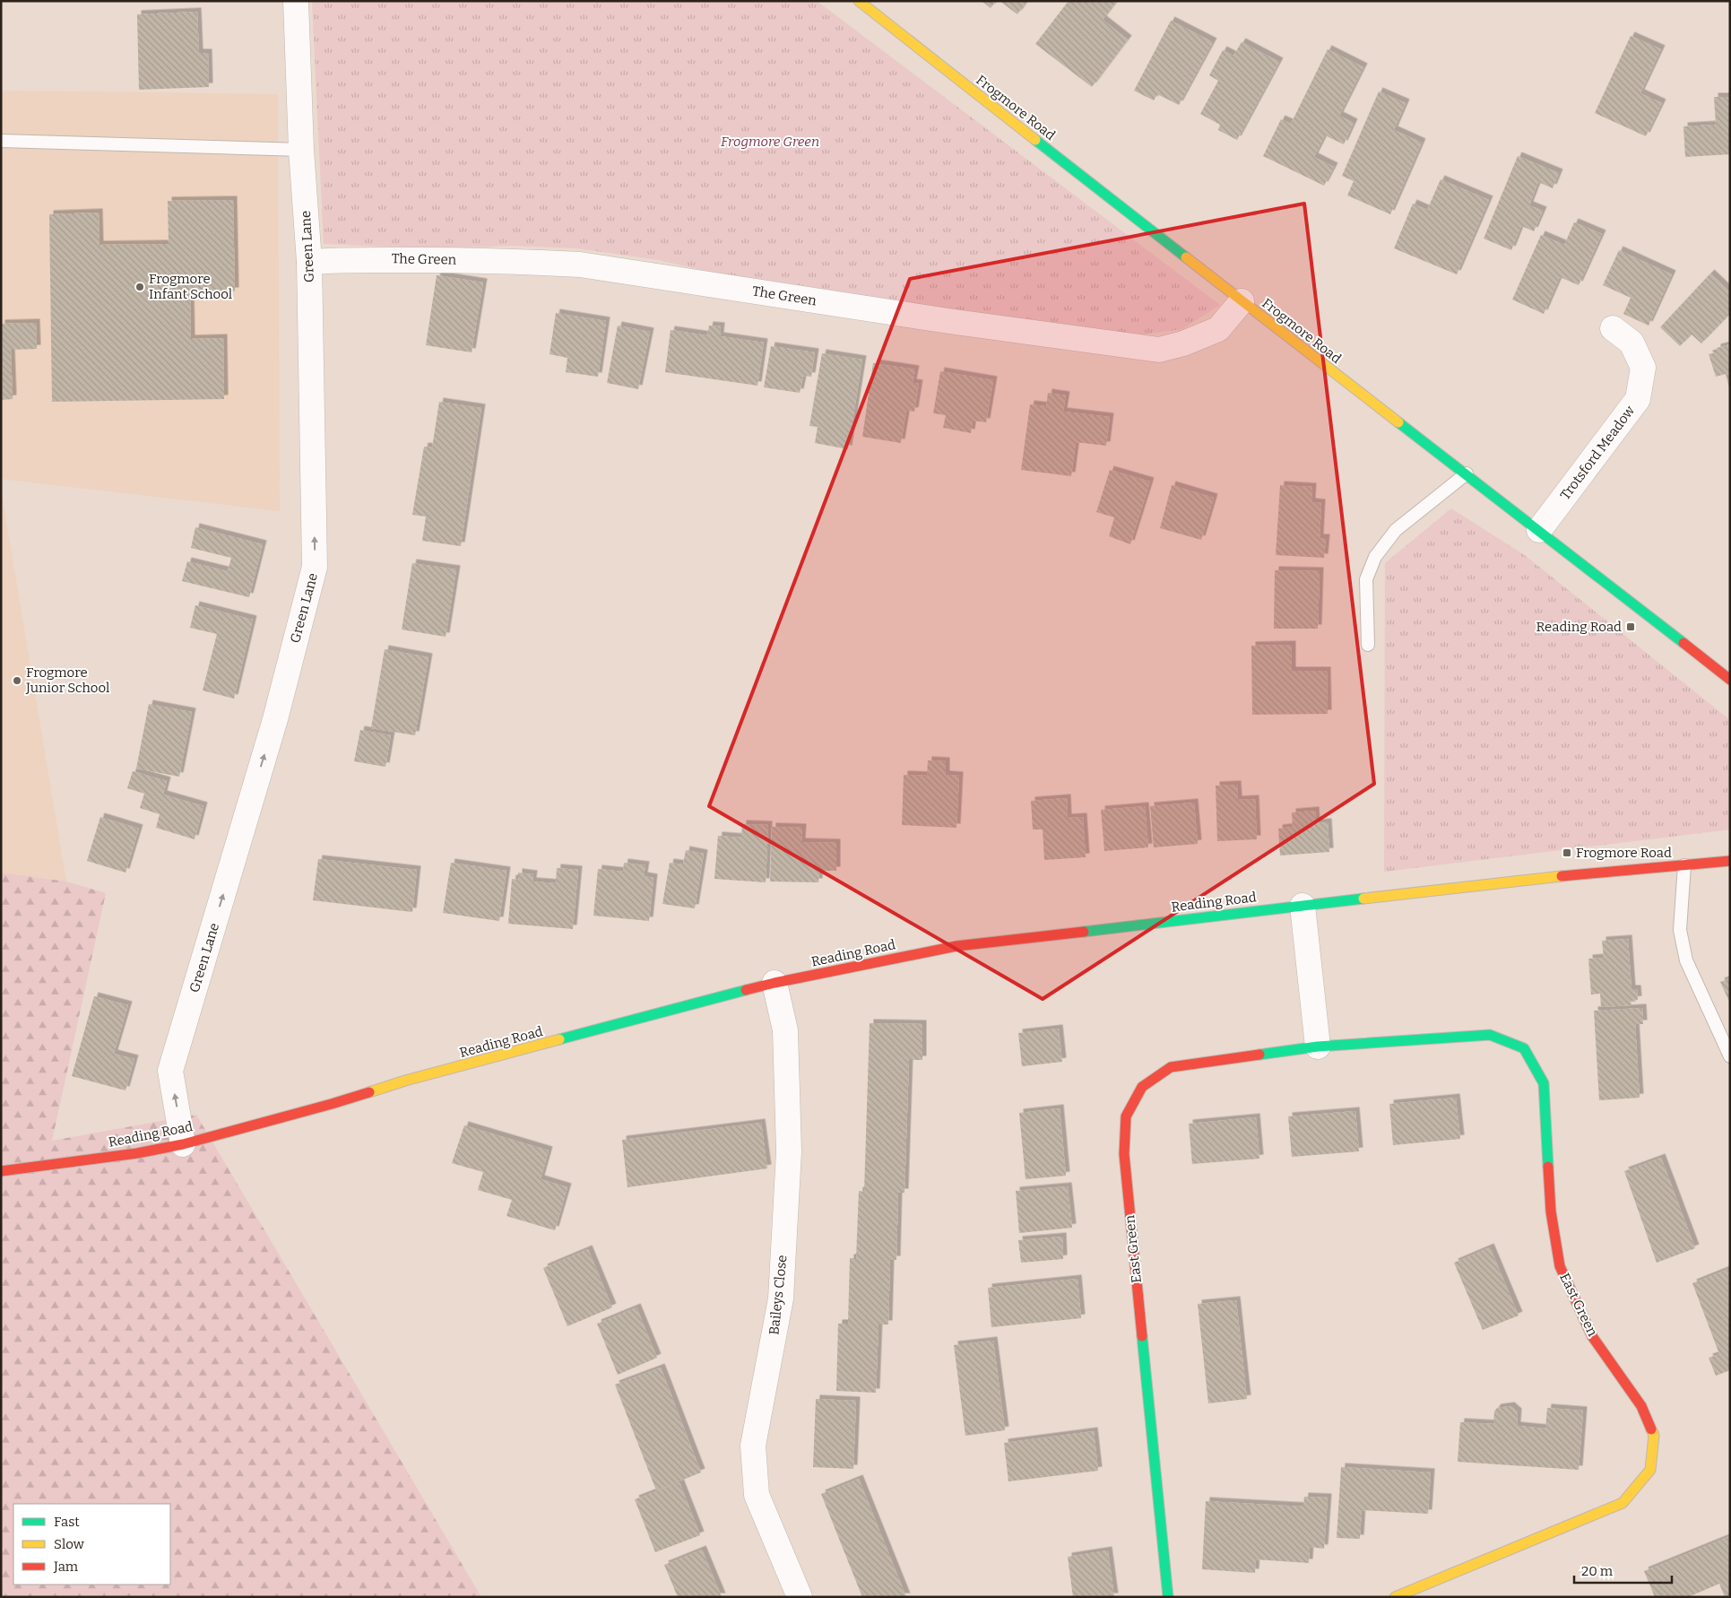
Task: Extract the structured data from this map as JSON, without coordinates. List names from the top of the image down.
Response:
{
  "streets": {
    "street": [
      "Frogmore Road",
      "Green Lane",
      "The Green",
      "Trotsford Meadow",
      "Reading Road",
      "East Green",
      "Baileys Close"
    ]
  },
  "crossings": [
    ["Frogmore Road", "The Green"],
    ["Frogmore Road", "Trotsford Meadow"],
    ["Green Lane", "The Green"],
    ["Green Lane", "Reading Road"],
    ["Reading Road", "Baileys Close"]
  ],
  "one_way": ["Green Lane"],
  "parks": ["Frogmore Green"],
  "places": {
    "other": ["Frogmore Infant School", "Frogmore Junior School"],
    "transit": ["Reading Road", "Frogmore Road"]
  },
  "legend": ["Fast", "Slow", "Jam"],
  "scale_bar": "20 m"
}
